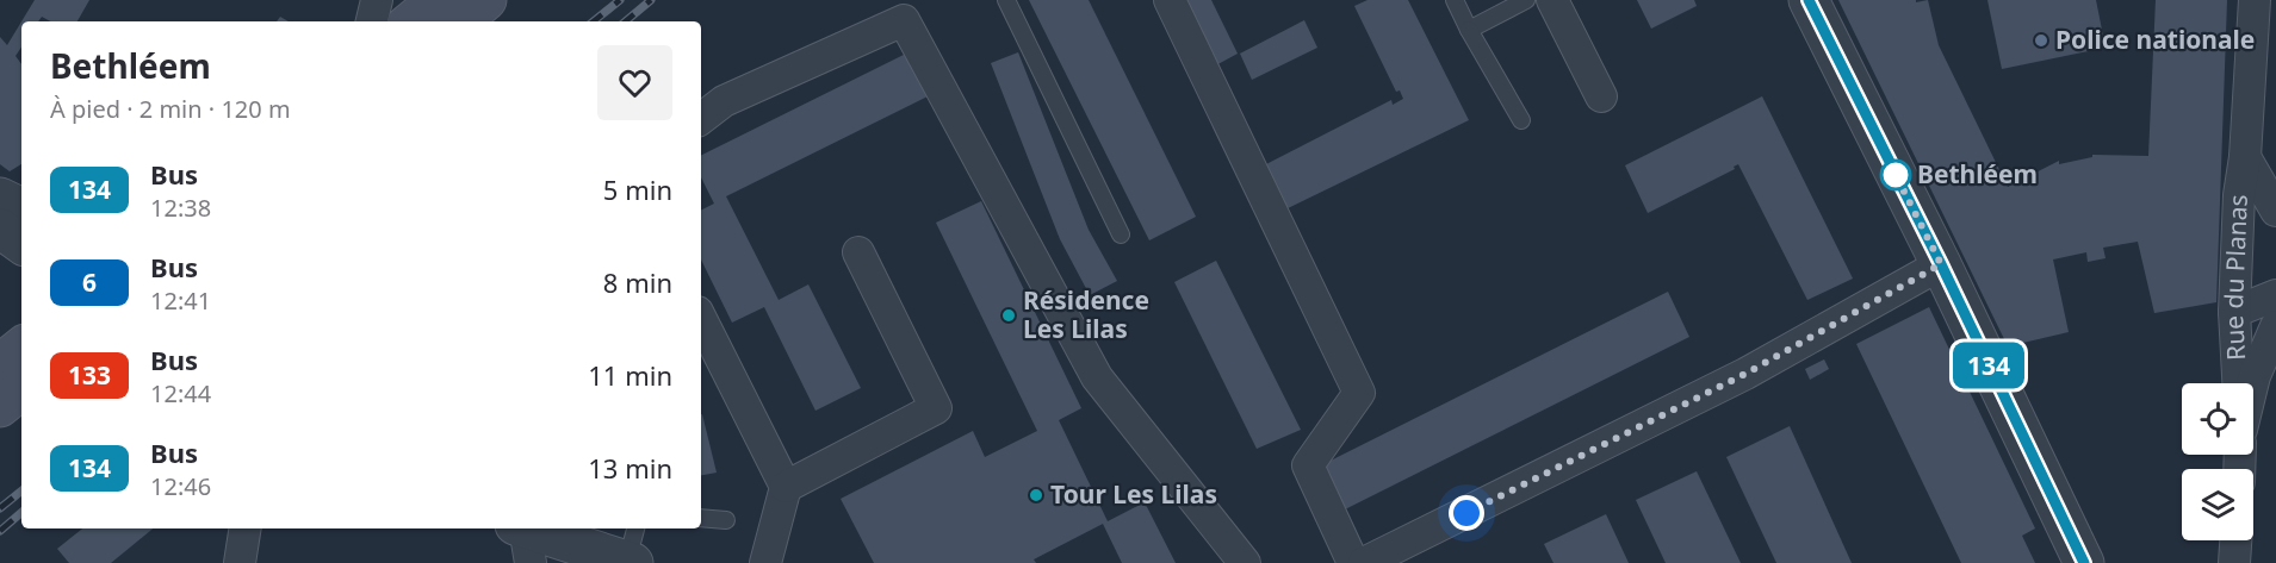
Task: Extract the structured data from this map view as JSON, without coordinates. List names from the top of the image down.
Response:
{
  "streets": {
    "street": ["Rue du Planas"]
  },
  "places": [
    "Police nationale",
    "Bethléem",
    "Résidence Les Lilas",
    "Tour Les Lilas"
  ],
  "lines": ["bus line 134"],
  "page": {
    "on_map": "134",
    "heading": ["Bethléem", "À pied · 2 min · 120 m"],
    "list": [
      {
        "mark": "134",
        "name": "Bus",
        "note": "12:38",
        "value": "5 min"
      },
      {
        "mark": "6",
        "name": "Bus",
        "note": "12:41",
        "value": "8 min"
      },
      {
        "mark": "133",
        "name": "Bus",
        "note": "12:44",
        "value": "11 min"
      },
      {
        "mark": "134",
        "name": "Bus",
        "note": "12:46",
        "value": "13 min"
      }
    ]
  }
}
